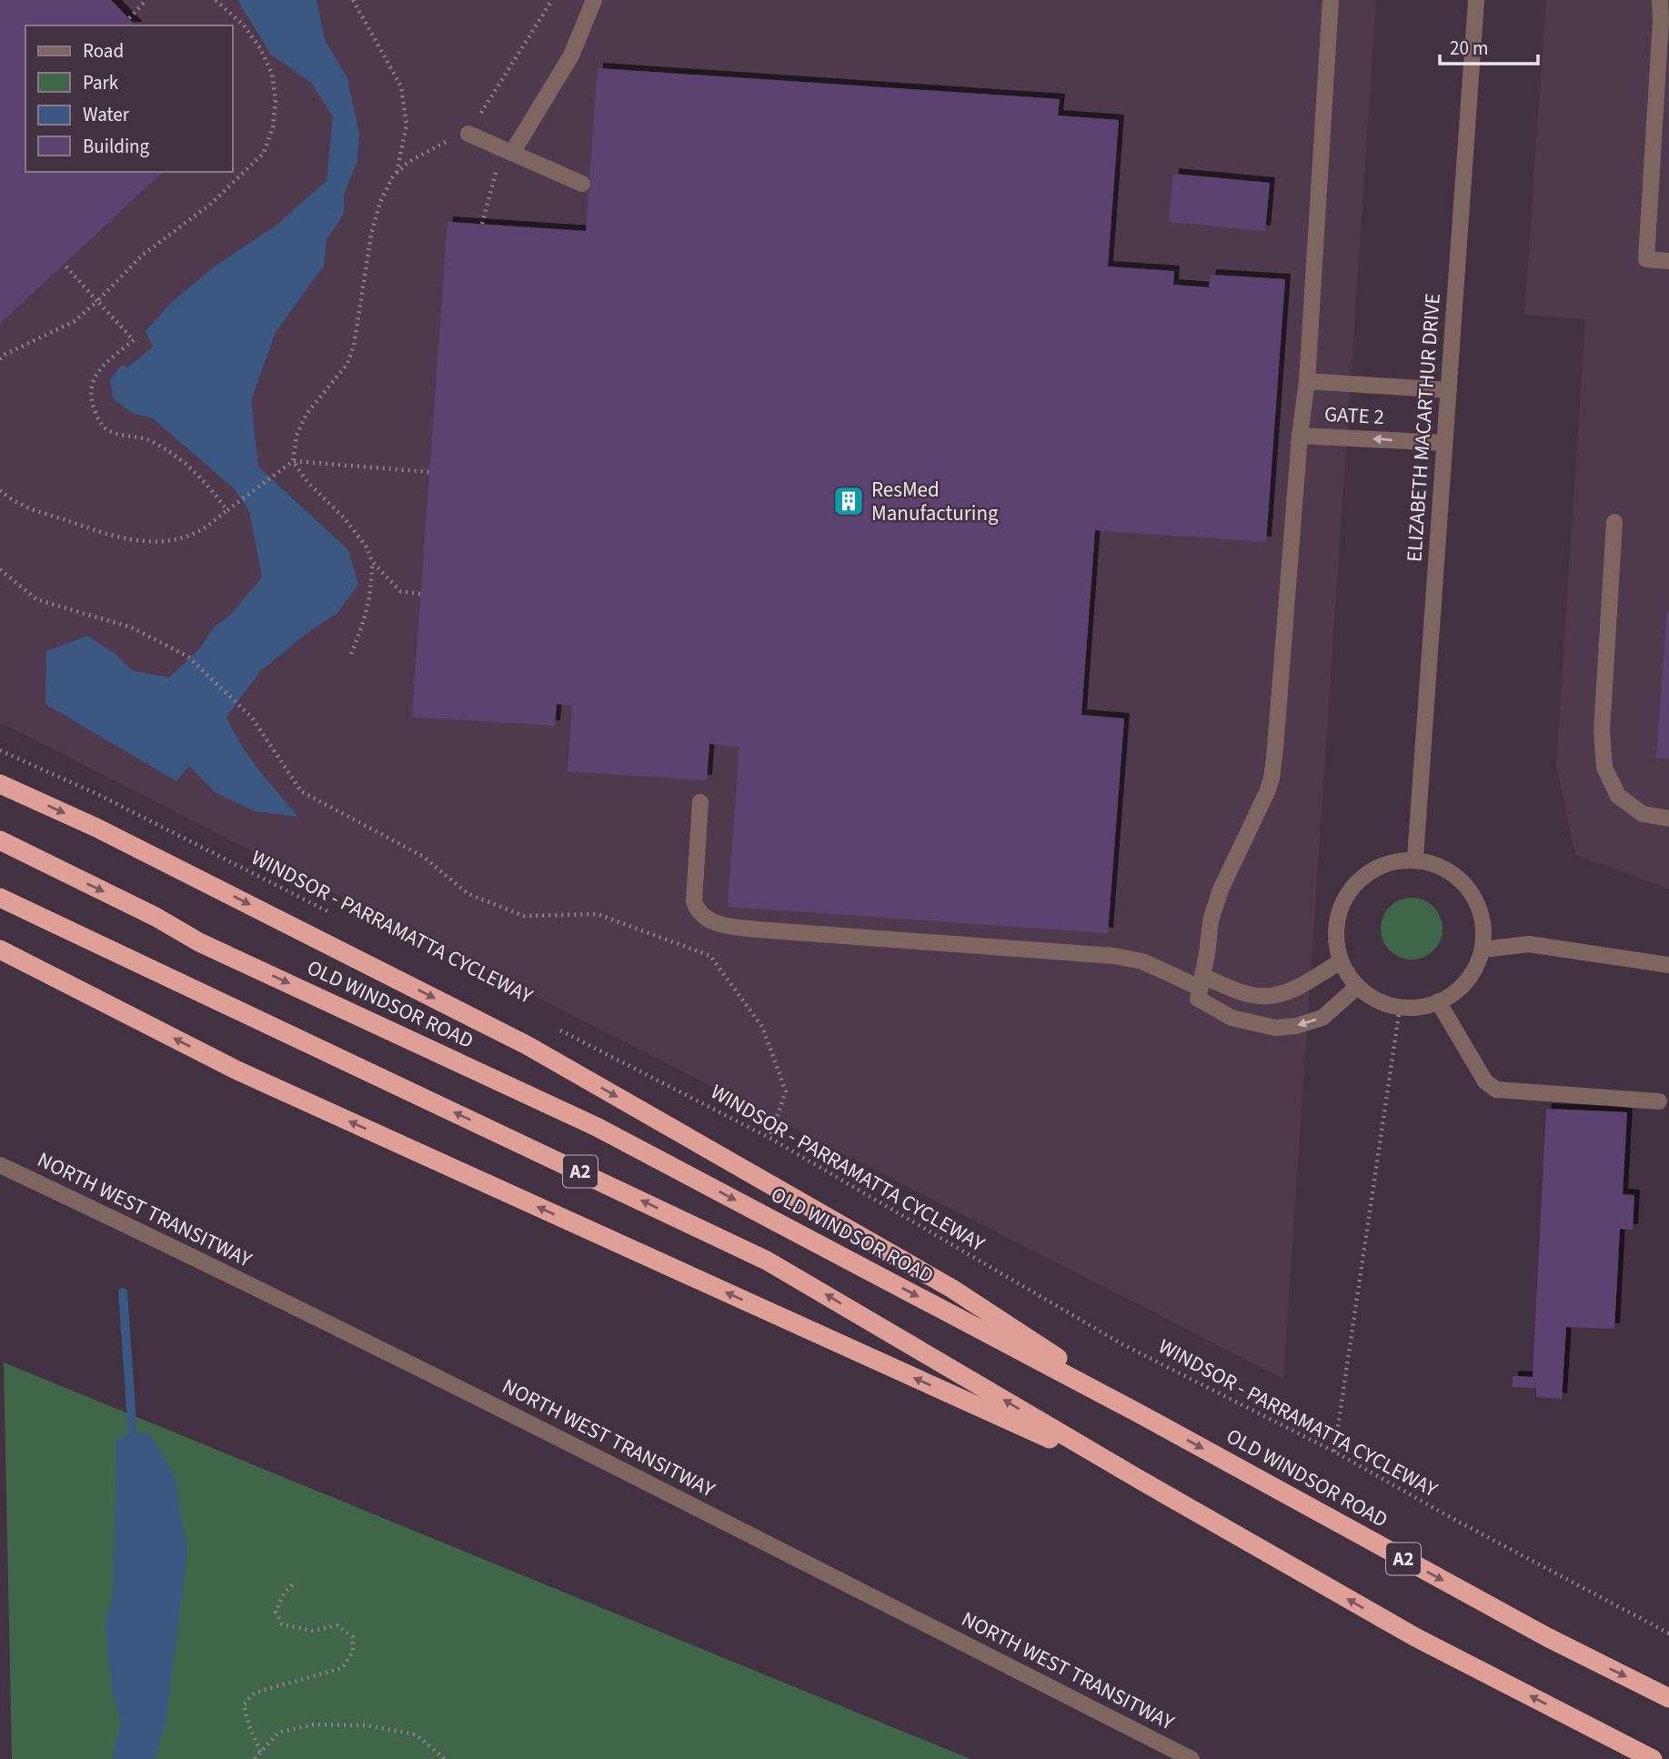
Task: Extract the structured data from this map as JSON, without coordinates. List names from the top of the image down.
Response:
{
  "streets": {
    "highway": ["OLD WINDSOR ROAD", "A2"],
    "street": ["GATE 2", "ELIZABETH MACARTHUR DRIVE", "NORTH WEST TRANSITWAY"],
    "path": ["WINDSOR - PARRAMATTA CYCLEWAY"]
  },
  "crossings": [
    ["GATE 2", "ELIZABETH MACARTHUR DRIVE"]
  ],
  "places": {
    "building": ["ResMed Manufacturing"]
  },
  "legend": [
    "Road",
    "Park",
    "Water",
    "Building"
  ],
  "scale_bar": "20 m"
}
